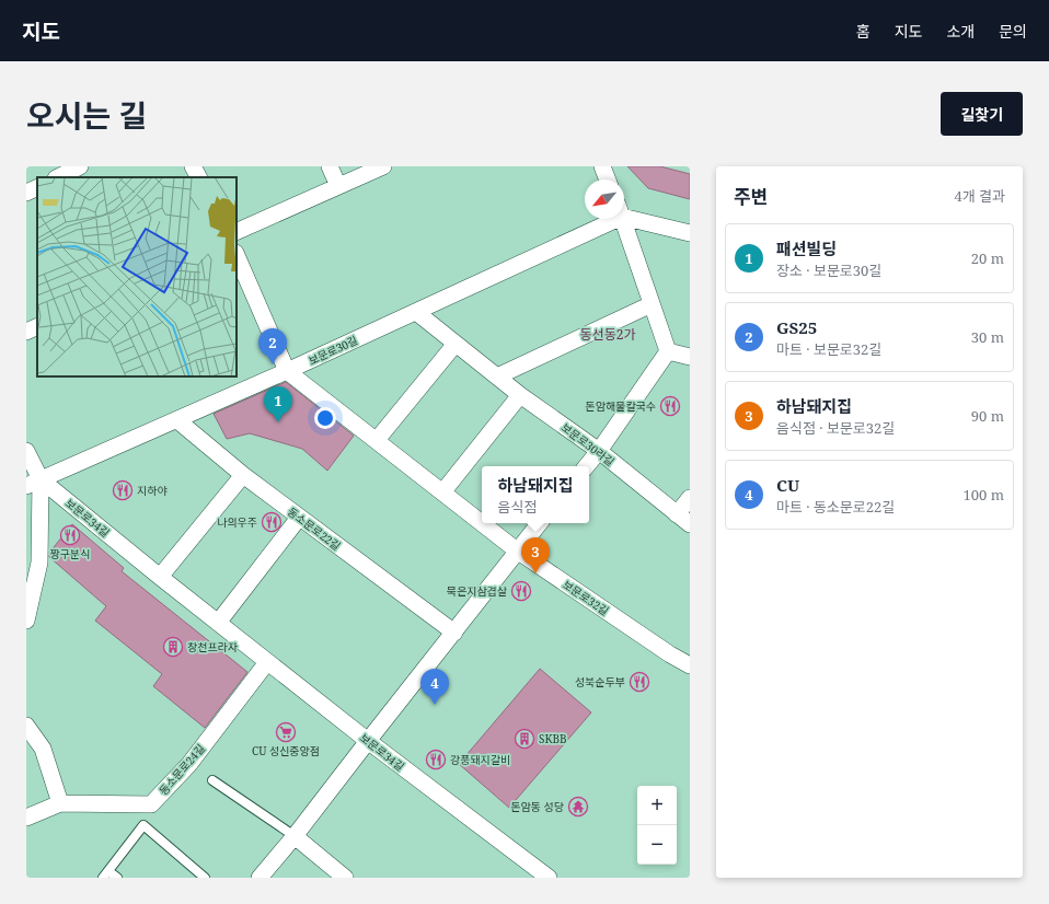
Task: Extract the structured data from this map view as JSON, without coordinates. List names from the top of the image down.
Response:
{
  "streets": {
    "street": [
      "보문로30길",
      "보문로30라길",
      "보문로34길",
      "동소문로22길",
      "보문로32길",
      "동소문로24길"
    ]
  },
  "crossings": [
    ["보문로30길", "보문로30라길"],
    ["보문로30길", "보문로34길"],
    ["보문로30길", "동소문로22길"],
    ["보문로30길", "보문로32길"],
    ["보문로34길", "동소문로24길"]
  ],
  "districts": ["동선동2가"],
  "places": {
    "restaurant": [
      "돈암해물칼국수",
      "지하야",
      "나의우주",
      "짱구분식",
      "묵은지삼겹살",
      "성북순두부",
      "강풍돼지갈비"
    ],
    "building": ["창천프라자", "SKBB"],
    "supermarket": ["CU 성신중앙점"],
    "temple": ["돈암동 성당"]
  },
  "north": "bottom left",
  "page": {
    "header": "지도",
    "nav": [
      "홈",
      "지도",
      "소개",
      "문의"
    ],
    "title": "오시는 길",
    "buttons": "길찾기",
    "heading": ["주변", "4개 결과"],
    "list": [
      {
        "mark": "1",
        "name": "패션빌딩",
        "note": "장소 · 보문로30길",
        "value": "20 m"
      },
      {
        "mark": "2",
        "name": "GS25",
        "note": "마트 · 보문로32길",
        "value": "30 m"
      },
      {
        "mark": "3",
        "name": "하남돼지집",
        "note": "음식점 · 보문로32길",
        "value": "90 m"
      },
      {
        "mark": "4",
        "name": "CU",
        "note": "마트 · 동소문로22길",
        "value": "100 m"
      }
    ],
    "pins": [
      "2",
      "1",
      "3",
      "4"
    ],
    "popup": ["하남돼지집", "음식점"],
    "map_buttons": ["+", "−"]
  }
}
